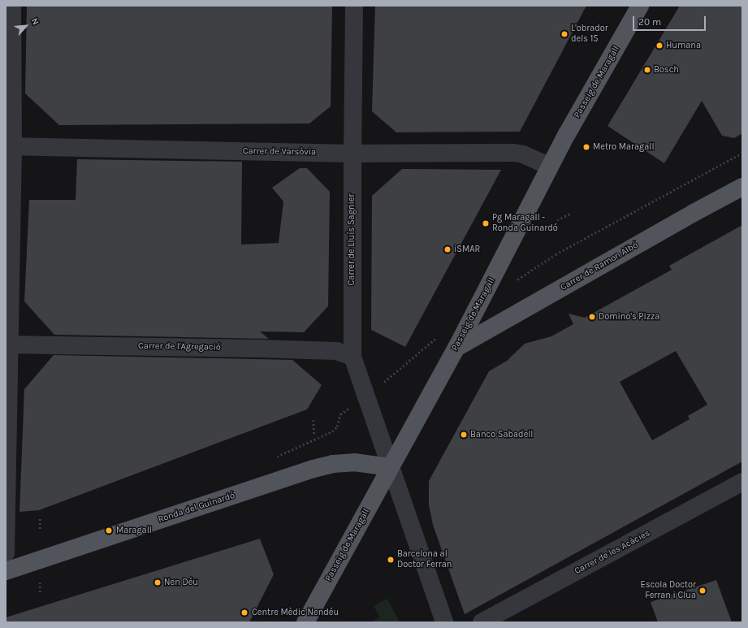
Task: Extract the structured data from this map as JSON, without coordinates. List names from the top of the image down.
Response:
{
  "streets": {
    "main road": ["Passeig de Maragall", "Carrer de Ramon Albó", "Ronda del Guinardó"],
    "street": [
      "Carrer de Varsòvia",
      "Carrer de Lluís Sagnier",
      "Carrer de l'Agregació",
      "Carrer de les Acàcies"
    ]
  },
  "crossings": [
    ["Passeig de Maragall", "Carrer de Varsòvia"],
    ["Passeig de Maragall", "Carrer de Lluís Sagnier"],
    ["Passeig de Maragall", "Carrer de Ramon Albó"],
    ["Passeig de Maragall", "Ronda del Guinardó"],
    ["Carrer de Varsòvia", "Carrer de Lluís Sagnier"],
    ["Carrer de Lluís Sagnier", "Carrer de l'Agregació"],
    ["Carrer de Lluís Sagnier", "Ronda del Guinardó"]
  ],
  "places": [
    "L'obrador dels 15",
    "Humana",
    "Bosch",
    "Metro Maragall",
    "Pg Maragall - Ronda Guinardó",
    "iSMAR",
    "Domino's Pizza",
    "Banco Sabadell",
    "Maragall",
    "Barcelona al Doctor Ferran",
    "Nen Déu",
    "Escola Doctor Ferran i Clua",
    "Centre Mèdic Nendéu"
  ],
  "scale_bar": "20 m",
  "north": "top right"
}
